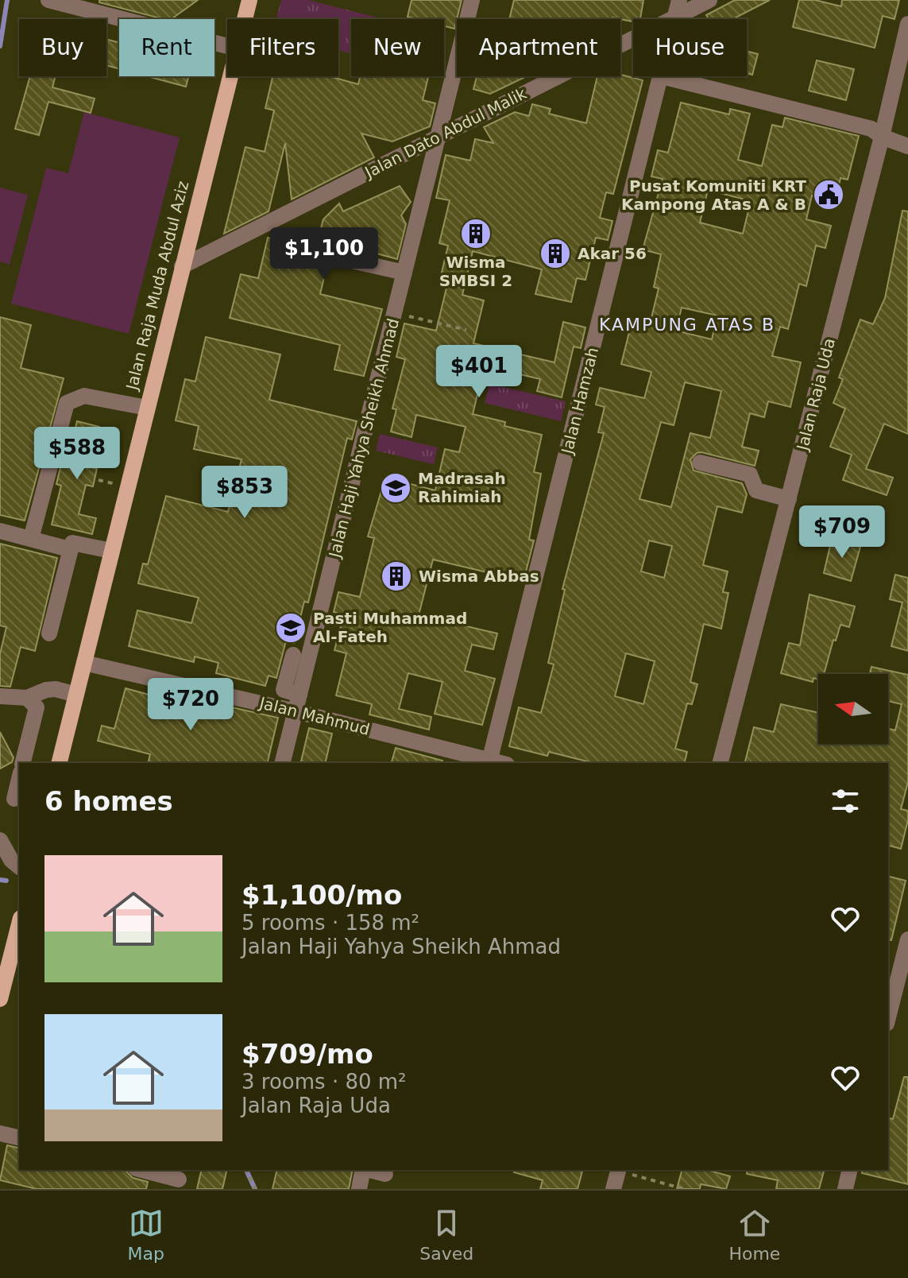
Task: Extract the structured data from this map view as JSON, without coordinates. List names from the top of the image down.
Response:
{
  "streets": {
    "main road": ["Jalan Raja Muda Abdul Aziz"],
    "street": [
      "Jalan Dato Abdul Malik",
      "Jalan Raja Uda",
      "Jalan Hamzah",
      "Jalan Haji Yahya Sheikh Ahmad",
      "Jalan Mahmud"
    ]
  },
  "crossings": [
    ["Jalan Dato Abdul Malik", "Jalan Raja Muda Abdul Aziz"],
    ["Jalan Dato Abdul Malik", "Jalan Hamzah"],
    ["Jalan Dato Abdul Malik", "Jalan Haji Yahya Sheikh Ahmad"],
    ["Jalan Raja Muda Abdul Aziz", "Jalan Mahmud"],
    ["Jalan Hamzah", "Jalan Mahmud"],
    ["Jalan Haji Yahya Sheikh Ahmad", "Jalan Mahmud"]
  ],
  "districts": ["KAMPUNG ATAS B"],
  "places": {
    "public building": ["Pusat Komuniti KRT Kampong Atas A & B"],
    "building": ["Wisma SMBSI 2", "Akar 56", "Wisma Abbas"],
    "school or university": ["Madrasah Rahimiah", "Pasti Muhammad Al-Fateh"]
  },
  "north": "left",
  "page": {
    "chip": [
      "Buy",
      "Rent",
      "Filters",
      "New",
      "Apartment",
      "House"
    ],
    "price": [
      "$1,100",
      "$401",
      "$588",
      "$853",
      "$709",
      "$720"
    ],
    "heading": "6 homes",
    "list": [
      {
        "name": "$1,100/mo",
        "note": "5 rooms · 158 m² · Jalan Haji Yahya Sheikh Ahmad"
      },
      {
        "name": "$709/mo",
        "note": "3 rooms · 80 m² · Jalan Raja Uda"
      }
    ],
    "tabs": ["Map", "Saved", "Home"]
  }
}
